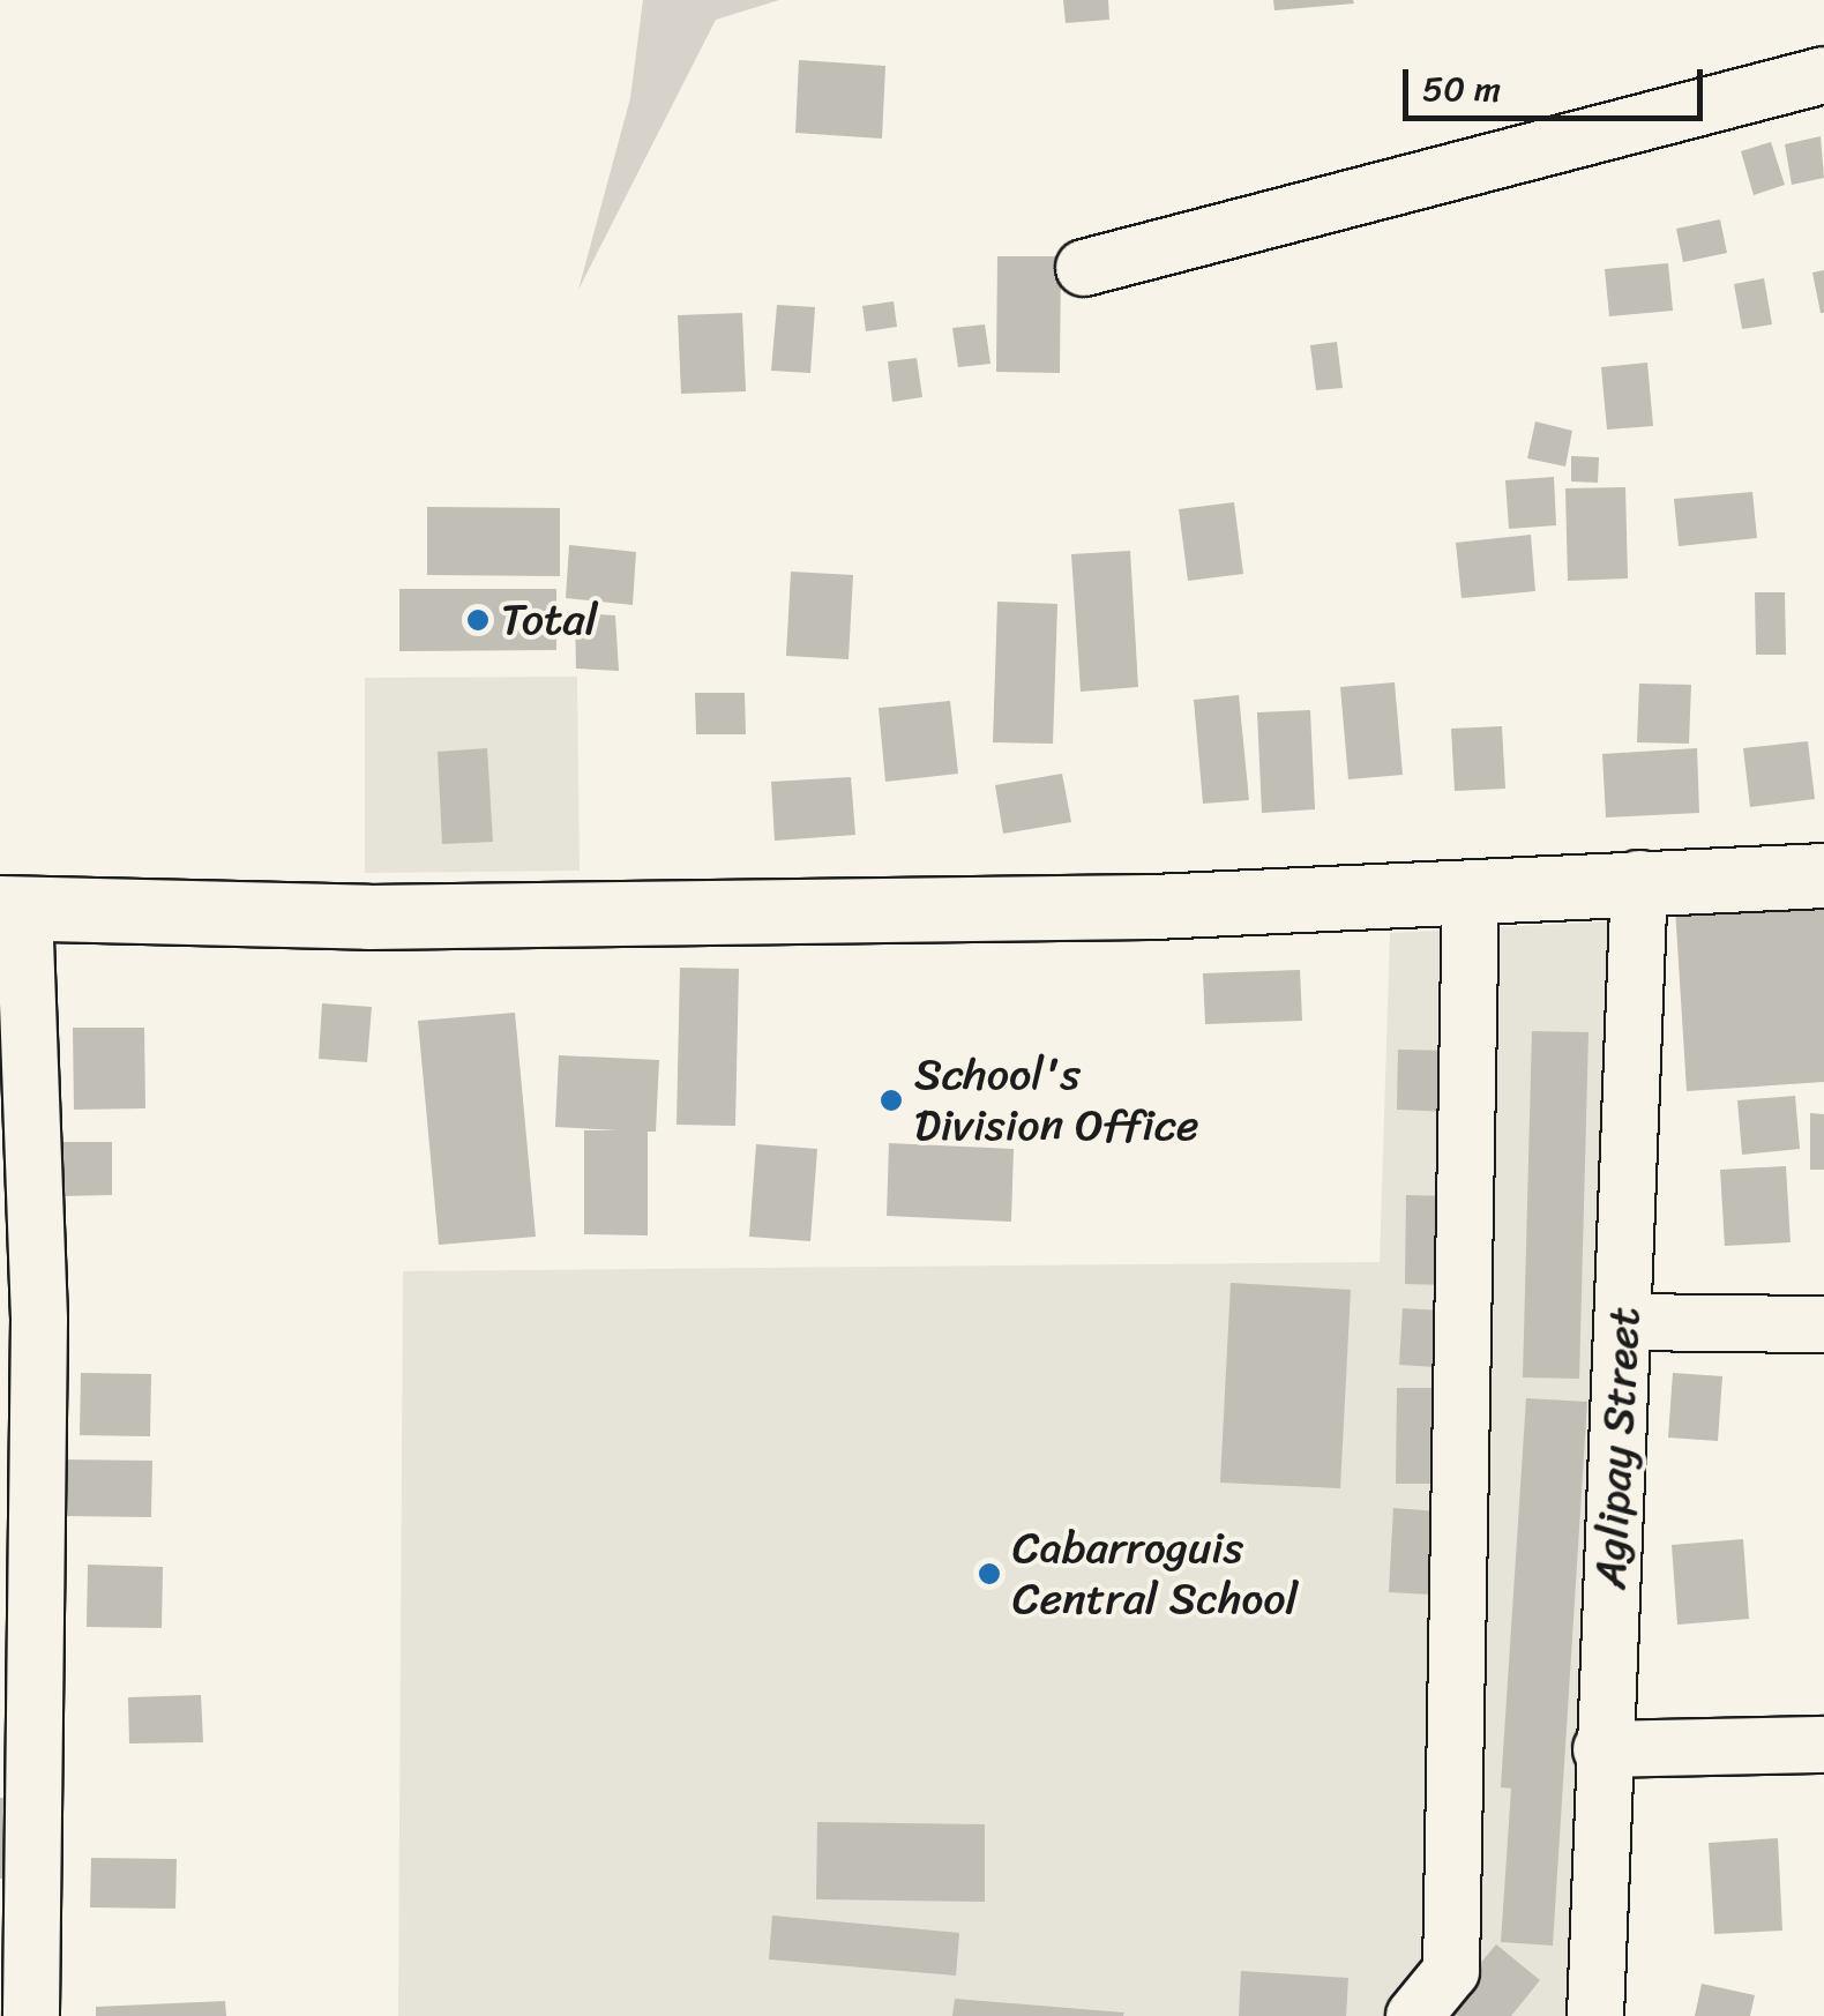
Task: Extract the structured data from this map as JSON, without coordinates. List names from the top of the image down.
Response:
{
  "streets": {
    "street": ["Aglipay Street"]
  },
  "places": ["Total", "School's Division Office", "Cabarroguis Central School"],
  "scale_bar": "50 m"
}
